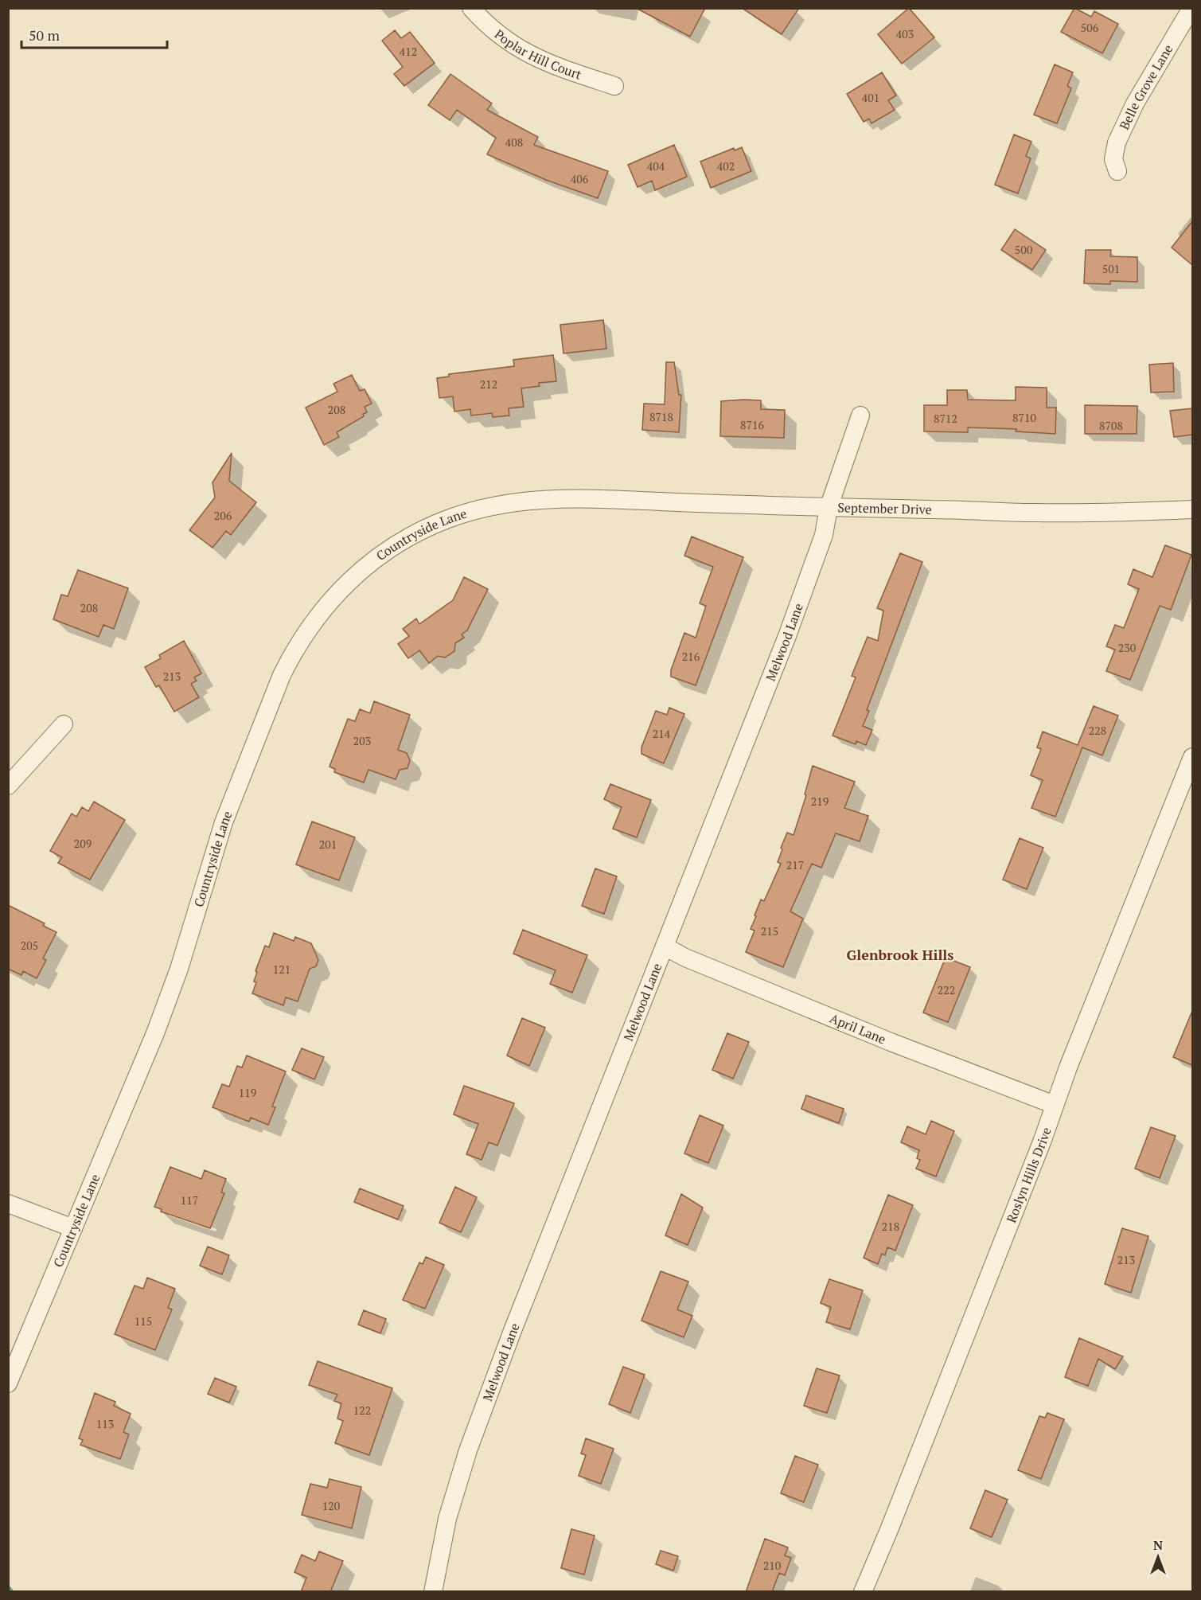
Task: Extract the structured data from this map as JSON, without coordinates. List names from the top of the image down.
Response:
{
  "streets": {
    "street": [
      "Poplar Hill Court",
      "Belle Grove Lane",
      "September Drive",
      "Countryside Lane",
      "Melwood Lane",
      "April Lane",
      "Roslyn Hills Drive"
    ]
  },
  "crossings": [
    ["September Drive", "Countryside Lane"],
    ["September Drive", "Melwood Lane"],
    ["Melwood Lane", "April Lane"],
    ["April Lane", "Roslyn Hills Drive"]
  ],
  "districts": ["Glenbrook Hills"],
  "house_numbers": [
    "506",
    "403",
    "412",
    "401",
    "408",
    "404",
    "402",
    "406",
    "500",
    "501",
    "212",
    "208",
    "8718",
    "8710",
    "8712",
    "8716",
    "8708",
    "206",
    "208",
    "230",
    "216",
    "213",
    "228",
    "214",
    "203",
    "219",
    "209",
    "201",
    "217",
    "215",
    "205",
    "121",
    "222",
    "119",
    "117",
    "218",
    "213",
    "115",
    "122",
    "113",
    "120",
    "210"
  ],
  "scale_bar": "50 m",
  "north": "top"
}
